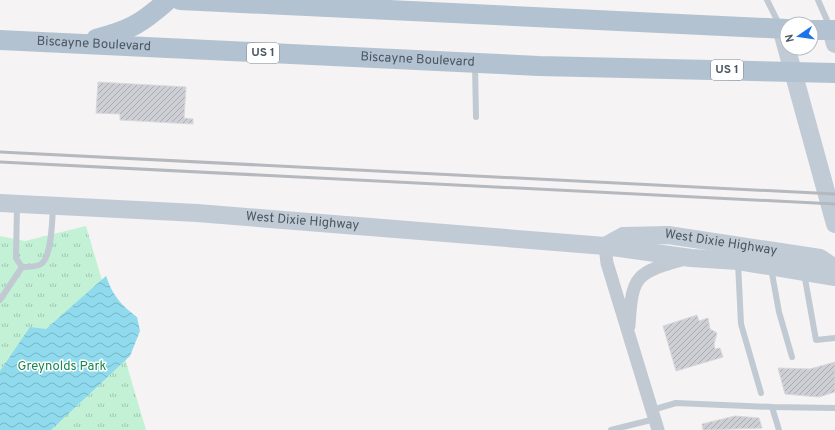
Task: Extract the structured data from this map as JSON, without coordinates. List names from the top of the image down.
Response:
{
  "streets": {
    "main road": ["Biscayne Boulevard", "US 1"],
    "street": ["West Dixie Highway"]
  },
  "parks": ["Greynolds Park"],
  "north": "left"
}
